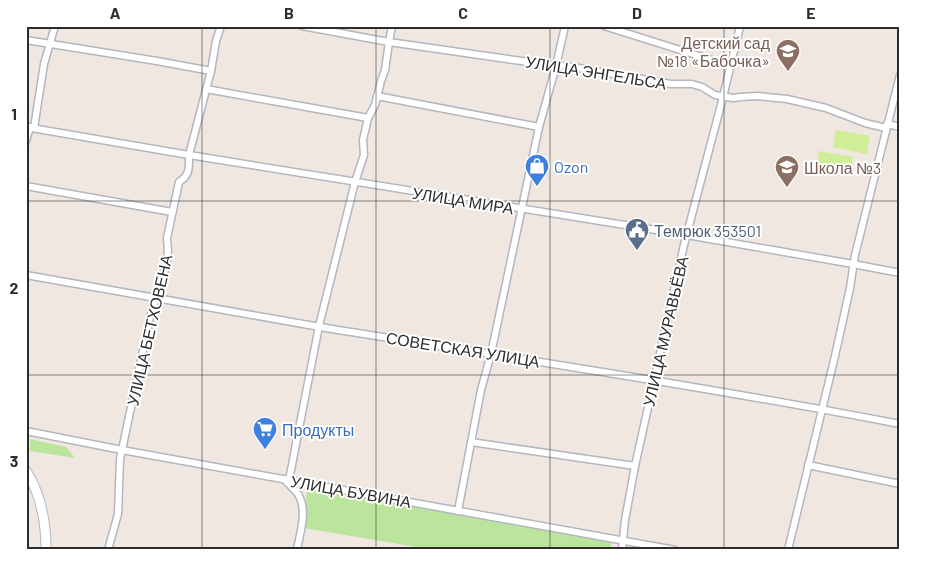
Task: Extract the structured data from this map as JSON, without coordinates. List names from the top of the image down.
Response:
{
  "streets": {
    "street": [
      "УЛИЦА ЭНГЕЛЬСА",
      "УЛИЦА МИРА",
      "УЛИЦА БЕТХОВЕНА",
      "УЛИЦА МУРАВЬЁВА",
      "СОВЕТСКАЯ УЛИЦА",
      "УЛИЦА БУВИНА"
    ]
  },
  "crossings": [
    ["УЛИЦА ЭНГЕЛЬСА", "УЛИЦА МУРАВЬЁВА"],
    ["УЛИЦА МИРА", "УЛИЦА БЕТХОВЕНА"],
    ["УЛИЦА МИРА", "УЛИЦА МУРАВЬЁВА"],
    ["УЛИЦА БЕТХОВЕНА", "СОВЕТСКАЯ УЛИЦА"],
    ["УЛИЦА БЕТХОВЕНА", "УЛИЦА БУВИНА"],
    ["УЛИЦА МУРАВЬЁВА", "СОВЕТСКАЯ УЛИЦА"],
    ["УЛИЦА МУРАВЬЁВА", "УЛИЦА БУВИНА"]
  ],
  "places": {
    "school or university": ["Детский сад №18 «Бабочка»", "Школа №3"],
    "shop": ["Ozon"],
    "public building": ["Темрюк 353501"],
    "supermarket": ["Продукты"]
  },
  "grid": {
    "columns": [
      "A",
      "B",
      "C",
      "D",
      "E"
    ],
    "rows": ["1", "2", "3"]
  }
}
